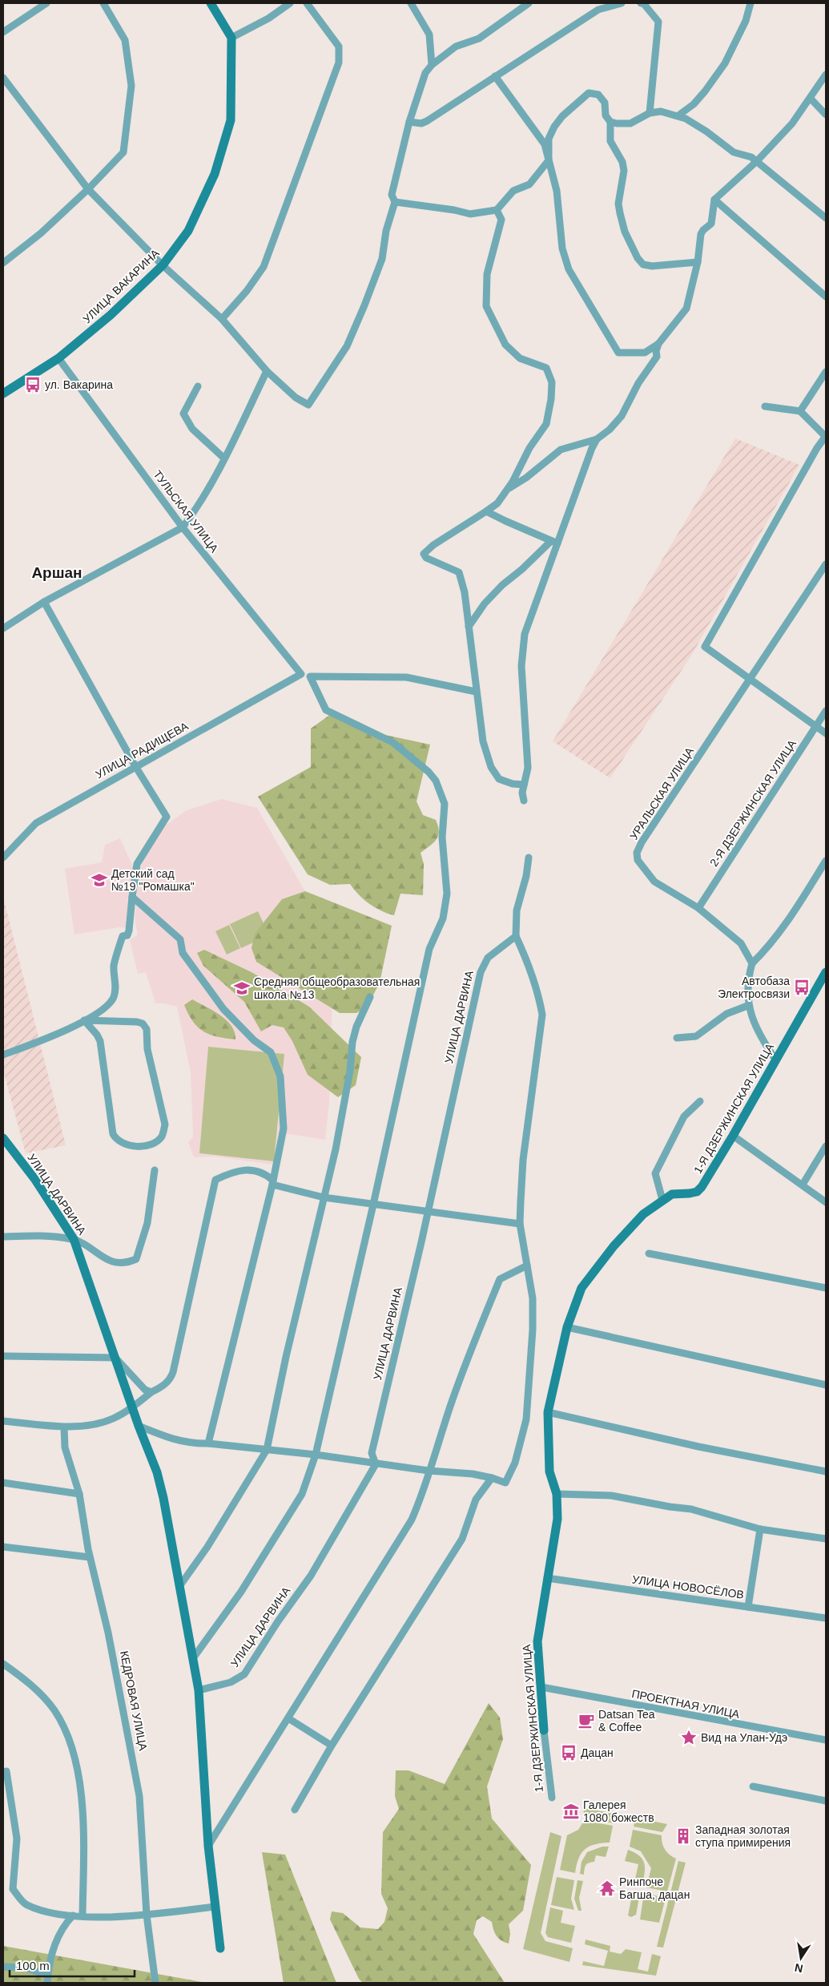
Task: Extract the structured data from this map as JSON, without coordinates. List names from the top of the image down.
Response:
{
  "streets": {
    "street": [
      "УЛИЦА ВАКАРИНА",
      "ТУЛЬСКАЯ УЛИЦА",
      "УЛИЦА РАДИЩЕВА",
      "УРАЛЬСКАЯ УЛИЦА",
      "2-Я ДЗЕРЖИНСКАЯ УЛИЦА",
      "УЛИЦА ДАРВИНА",
      "1-Я ДЗЕРЖИНСКАЯ УЛИЦА",
      "УЛИЦА НОВОСЁЛОВ",
      "КЕДРОВАЯ УЛИЦА",
      "ПРОЕКТНАЯ УЛИЦА"
    ]
  },
  "crossings": [
    ["УЛИЦА ВАКАРИНА", "ТУЛЬСКАЯ УЛИЦА"],
    ["ТУЛЬСКАЯ УЛИЦА", "УЛИЦА РАДИЩЕВА"],
    ["УРАЛЬСКАЯ УЛИЦА", "2-Я ДЗЕРЖИНСКАЯ УЛИЦА"],
    ["1-Я ДЗЕРЖИНСКАЯ УЛИЦА", "УЛИЦА НОВОСЁЛОВ"],
    ["1-Я ДЗЕРЖИНСКАЯ УЛИЦА", "ПРОЕКТНАЯ УЛИЦА"]
  ],
  "districts": ["Аршан"],
  "places": {
    "bus stop": ["ул. Вакарина", "Автобаза Электросвязи", "Дацан"],
    "school or university": ["Детский сад №19 \"Ромашка\"", "Средняя общеобразовательная школа №13"],
    "cafe": ["Datsan Tea & Coffee"],
    "place": ["Вид на Улан-Удэ"],
    "museum": ["Галерея 1080 божеств"],
    "building": ["Западная золотая ступа примирения"],
    "temple": ["Ринпоче Багша, дацан"]
  },
  "scale_bar": "100 m",
  "north": "bottom"
}
